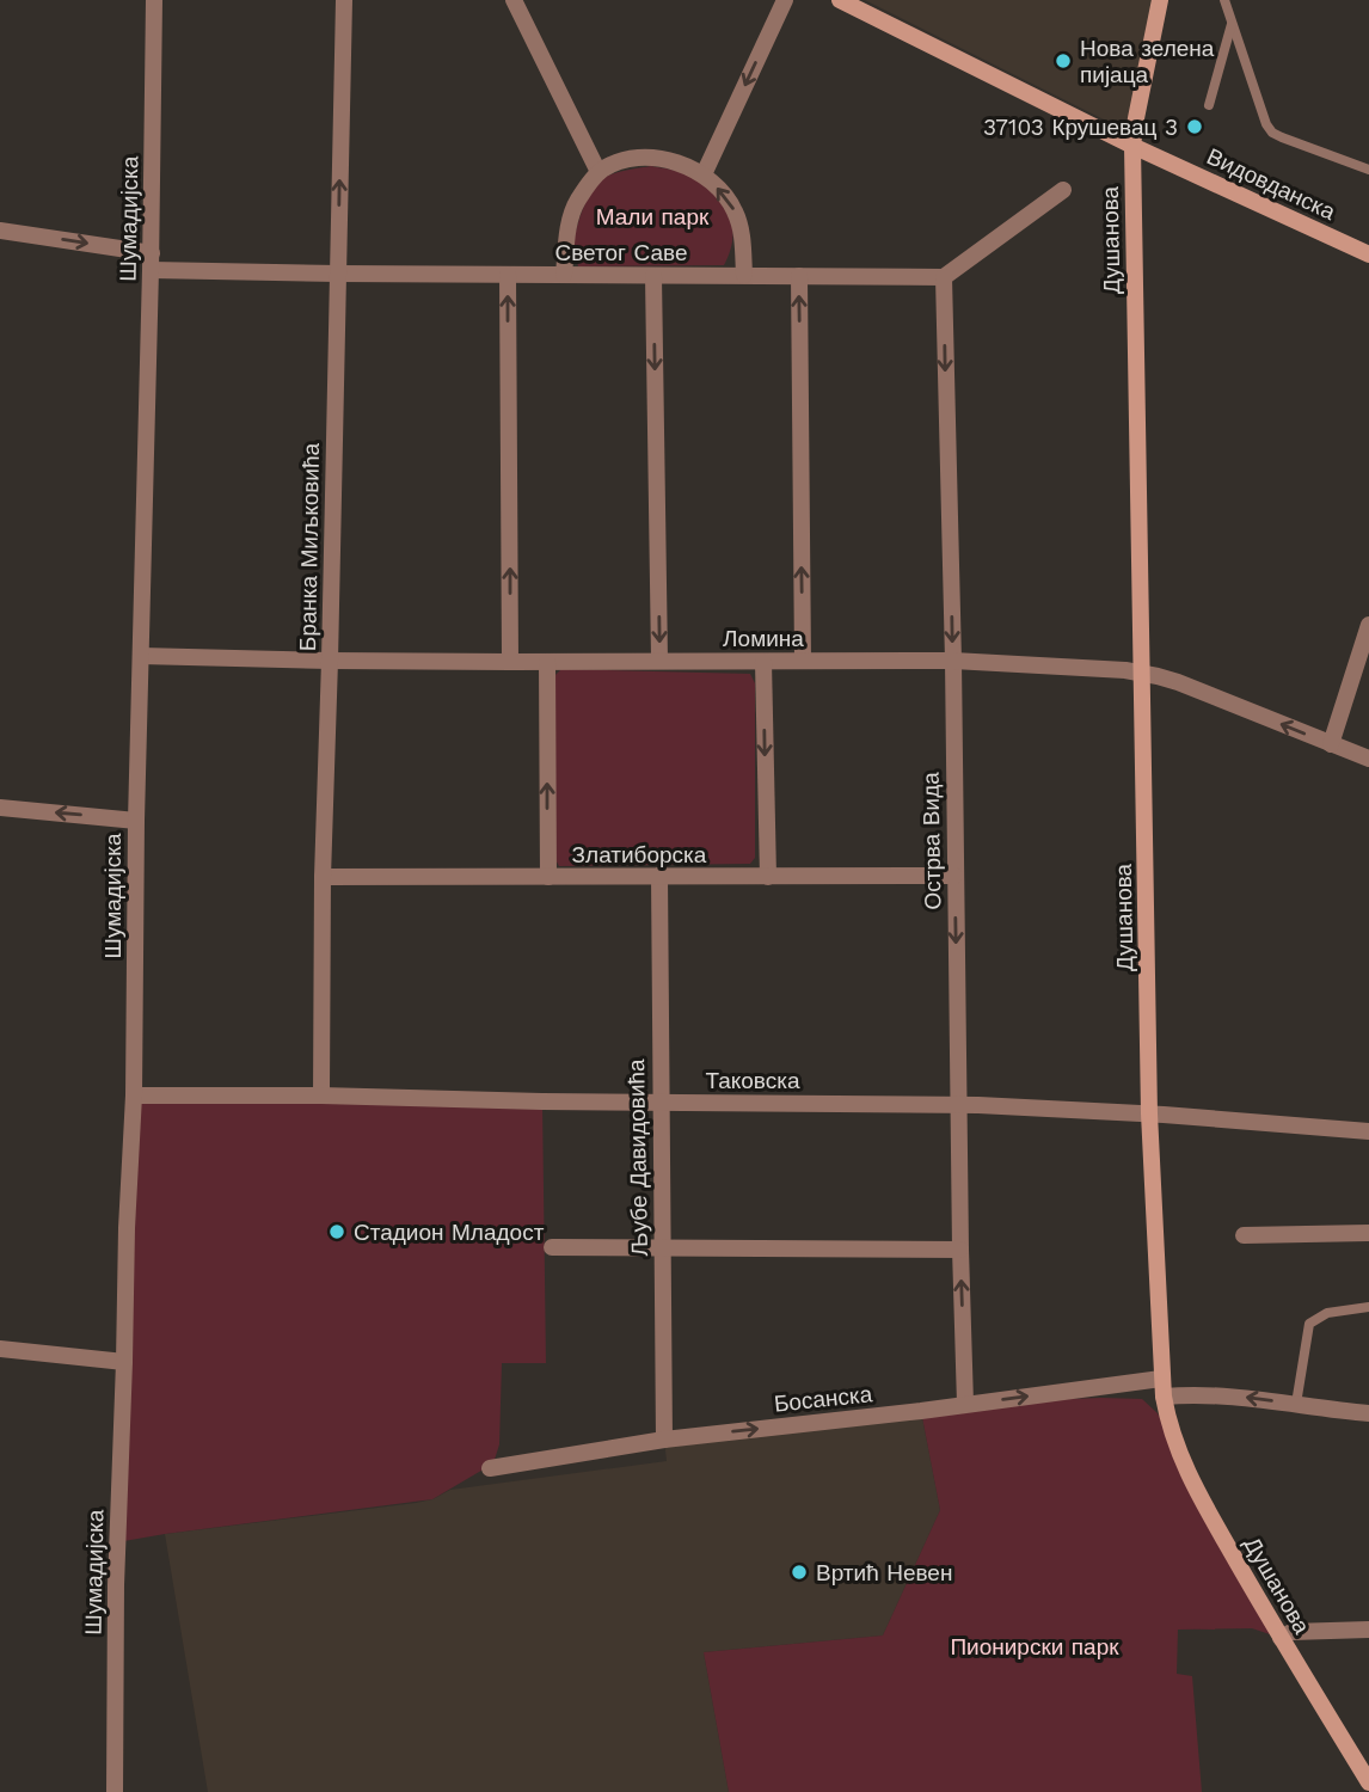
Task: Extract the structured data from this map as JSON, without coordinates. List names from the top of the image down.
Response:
{
  "streets": {
    "main road": ["Видовданска", "Душанова"],
    "street": [
      "Шумадијска",
      "Светог Саве",
      "Бранка Миљковића",
      "Ломина",
      "Острва Вида",
      "Златиборска",
      "Таковска",
      "Љубе Давидовића",
      "Босанска"
    ]
  },
  "crossings": [
    ["Видовданска", "Душанова"],
    ["Шумадијска", "Светог Саве"],
    ["Шумадијска", "Ломина"],
    ["Шумадијска", "Таковска"],
    ["Душанова", "Ломина"],
    ["Душанова", "Таковска"],
    ["Душанова", "Босанска"],
    ["Светог Саве", "Бранка Миљковића"],
    ["Светог Саве", "Острва Вида"],
    ["Бранка Миљковића", "Ломина"],
    ["Бранка Миљковића", "Златиборска"],
    ["Бранка Миљковића", "Таковска"],
    ["Ломина", "Острва Вида"],
    ["Острва Вида", "Златиборска"],
    ["Острва Вида", "Таковска"],
    ["Острва Вида", "Босанска"],
    ["Златиборска", "Љубе Давидовића"],
    ["Таковска", "Љубе Давидовића"],
    ["Љубе Давидовића", "Босанска"]
  ],
  "one_way": ["Босанска"],
  "parks": ["Мали парк", "Пионирски парк"],
  "places": [
    "Нова зелена пијаца",
    "37103 Крушевац 3",
    "Стадион Младост",
    "Вртић Невен"
  ]
}
